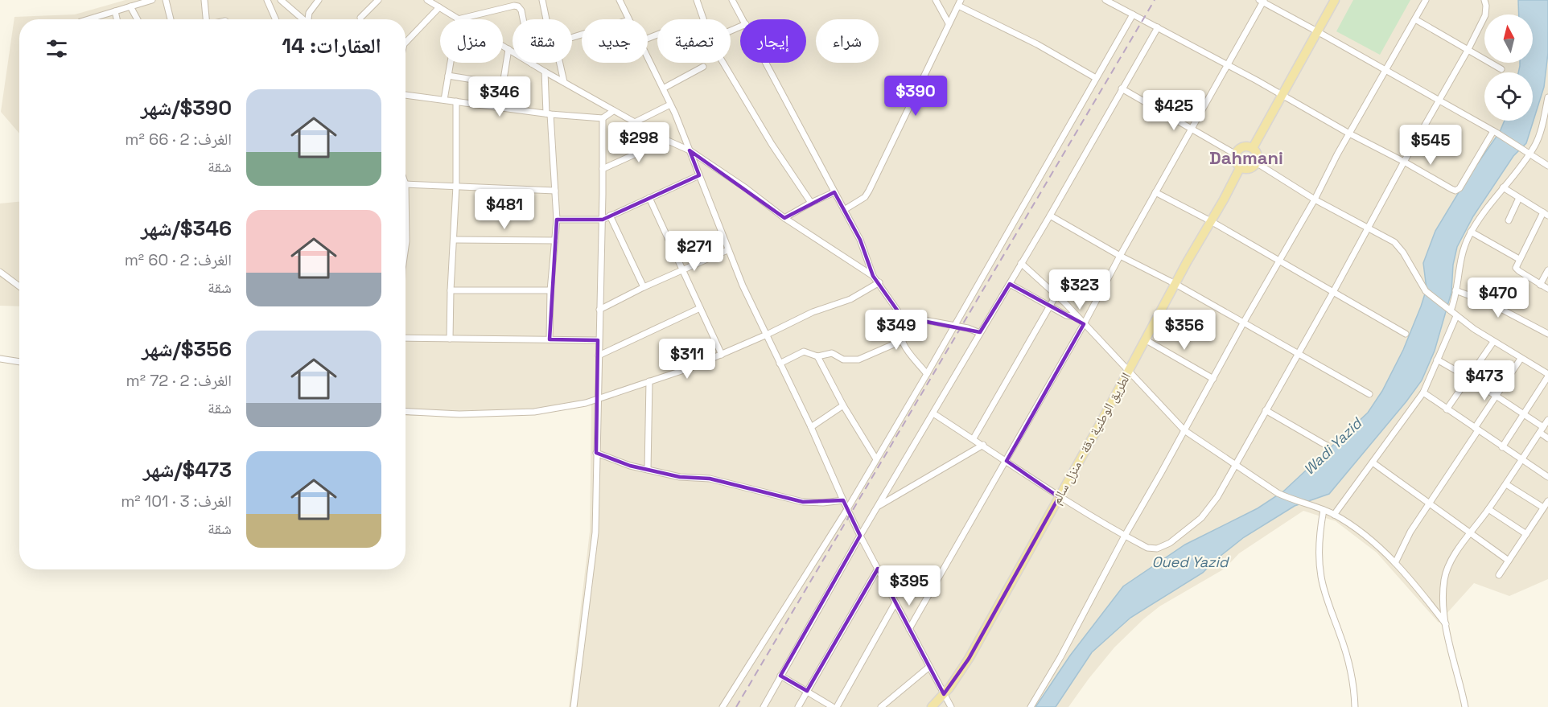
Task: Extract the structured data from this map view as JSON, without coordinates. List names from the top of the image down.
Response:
{
  "streets": {
    "main road": ["الطريق الوطنية دقة - منزل سالم"]
  },
  "districts": ["Dahmani"],
  "water": ["Wadi Yazid", "Oued Yazid"],
  "north": "top",
  "page": {
    "chip": [
      "شراء",
      "إيجار",
      "تصفية",
      "جديد",
      "شقة",
      "منزل"
    ],
    "heading": "العقارات: 14",
    "price": [
      "$390",
      "$346",
      "$425",
      "$298",
      "$545",
      "$481",
      "$271",
      "$323",
      "$470",
      "$349",
      "$356",
      "$311",
      "$473",
      "$395"
    ],
    "list": [
      {
        "name": "$390/شهر",
        "note": "الغرف: 2 · 66 m² · شقة"
      },
      {
        "name": "$346/شهر",
        "note": "الغرف: 2 · 60 m² · شقة"
      },
      {
        "name": "$356/شهر",
        "note": "الغرف: 2 · 72 m² · شقة"
      },
      {
        "name": "$473/شهر",
        "note": "الغرف: 3 · 101 m² · شقة"
      }
    ]
  }
}
